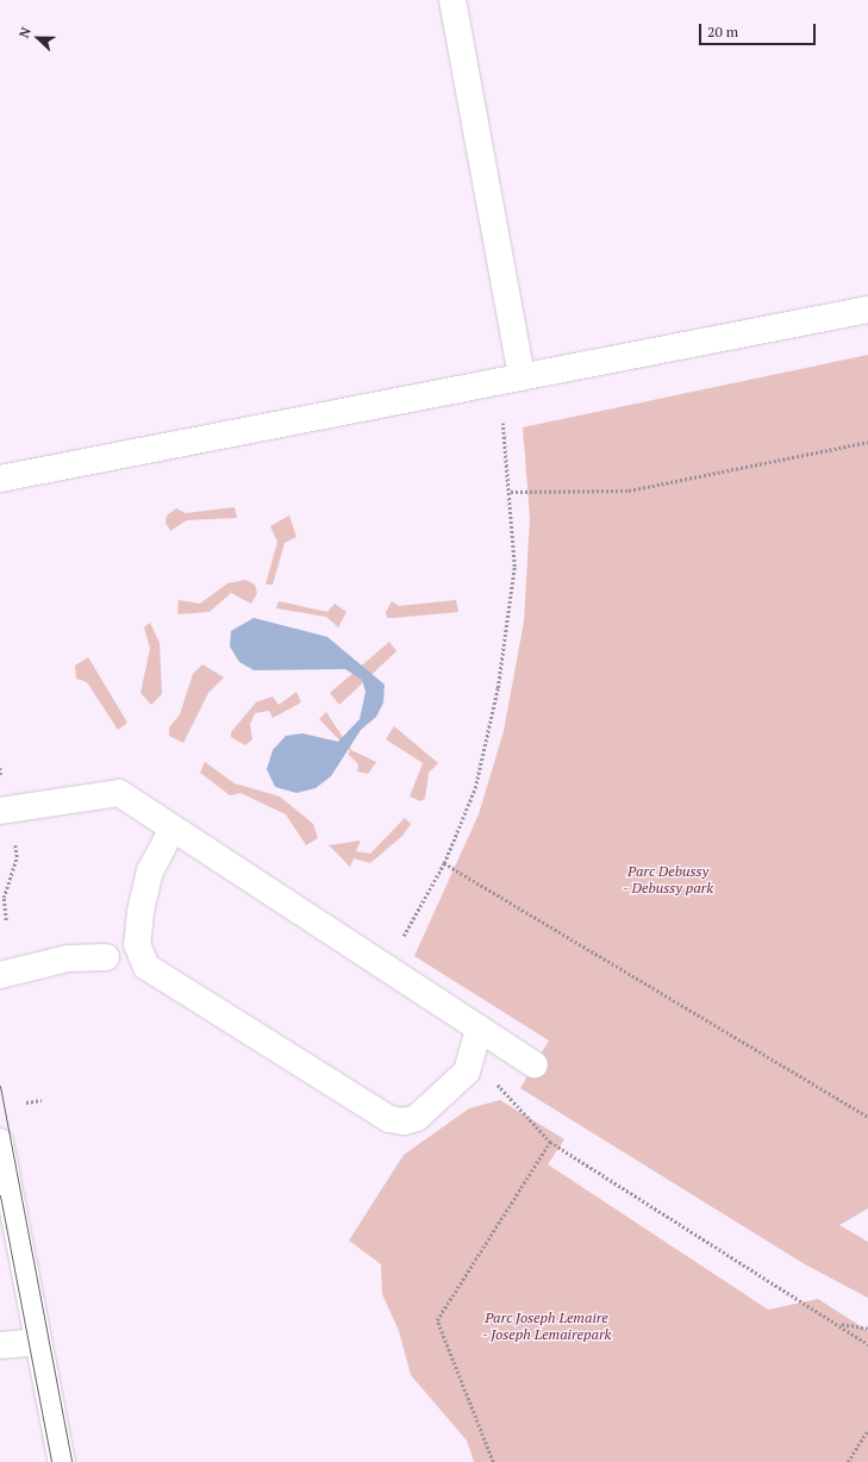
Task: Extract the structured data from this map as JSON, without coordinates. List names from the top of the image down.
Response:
{
  "parks": ["Parc Debussy - Debussy park", "Parc Joseph Lemaire - Joseph Lemairepark"],
  "scale_bar": "20 m",
  "north": "left"
}
